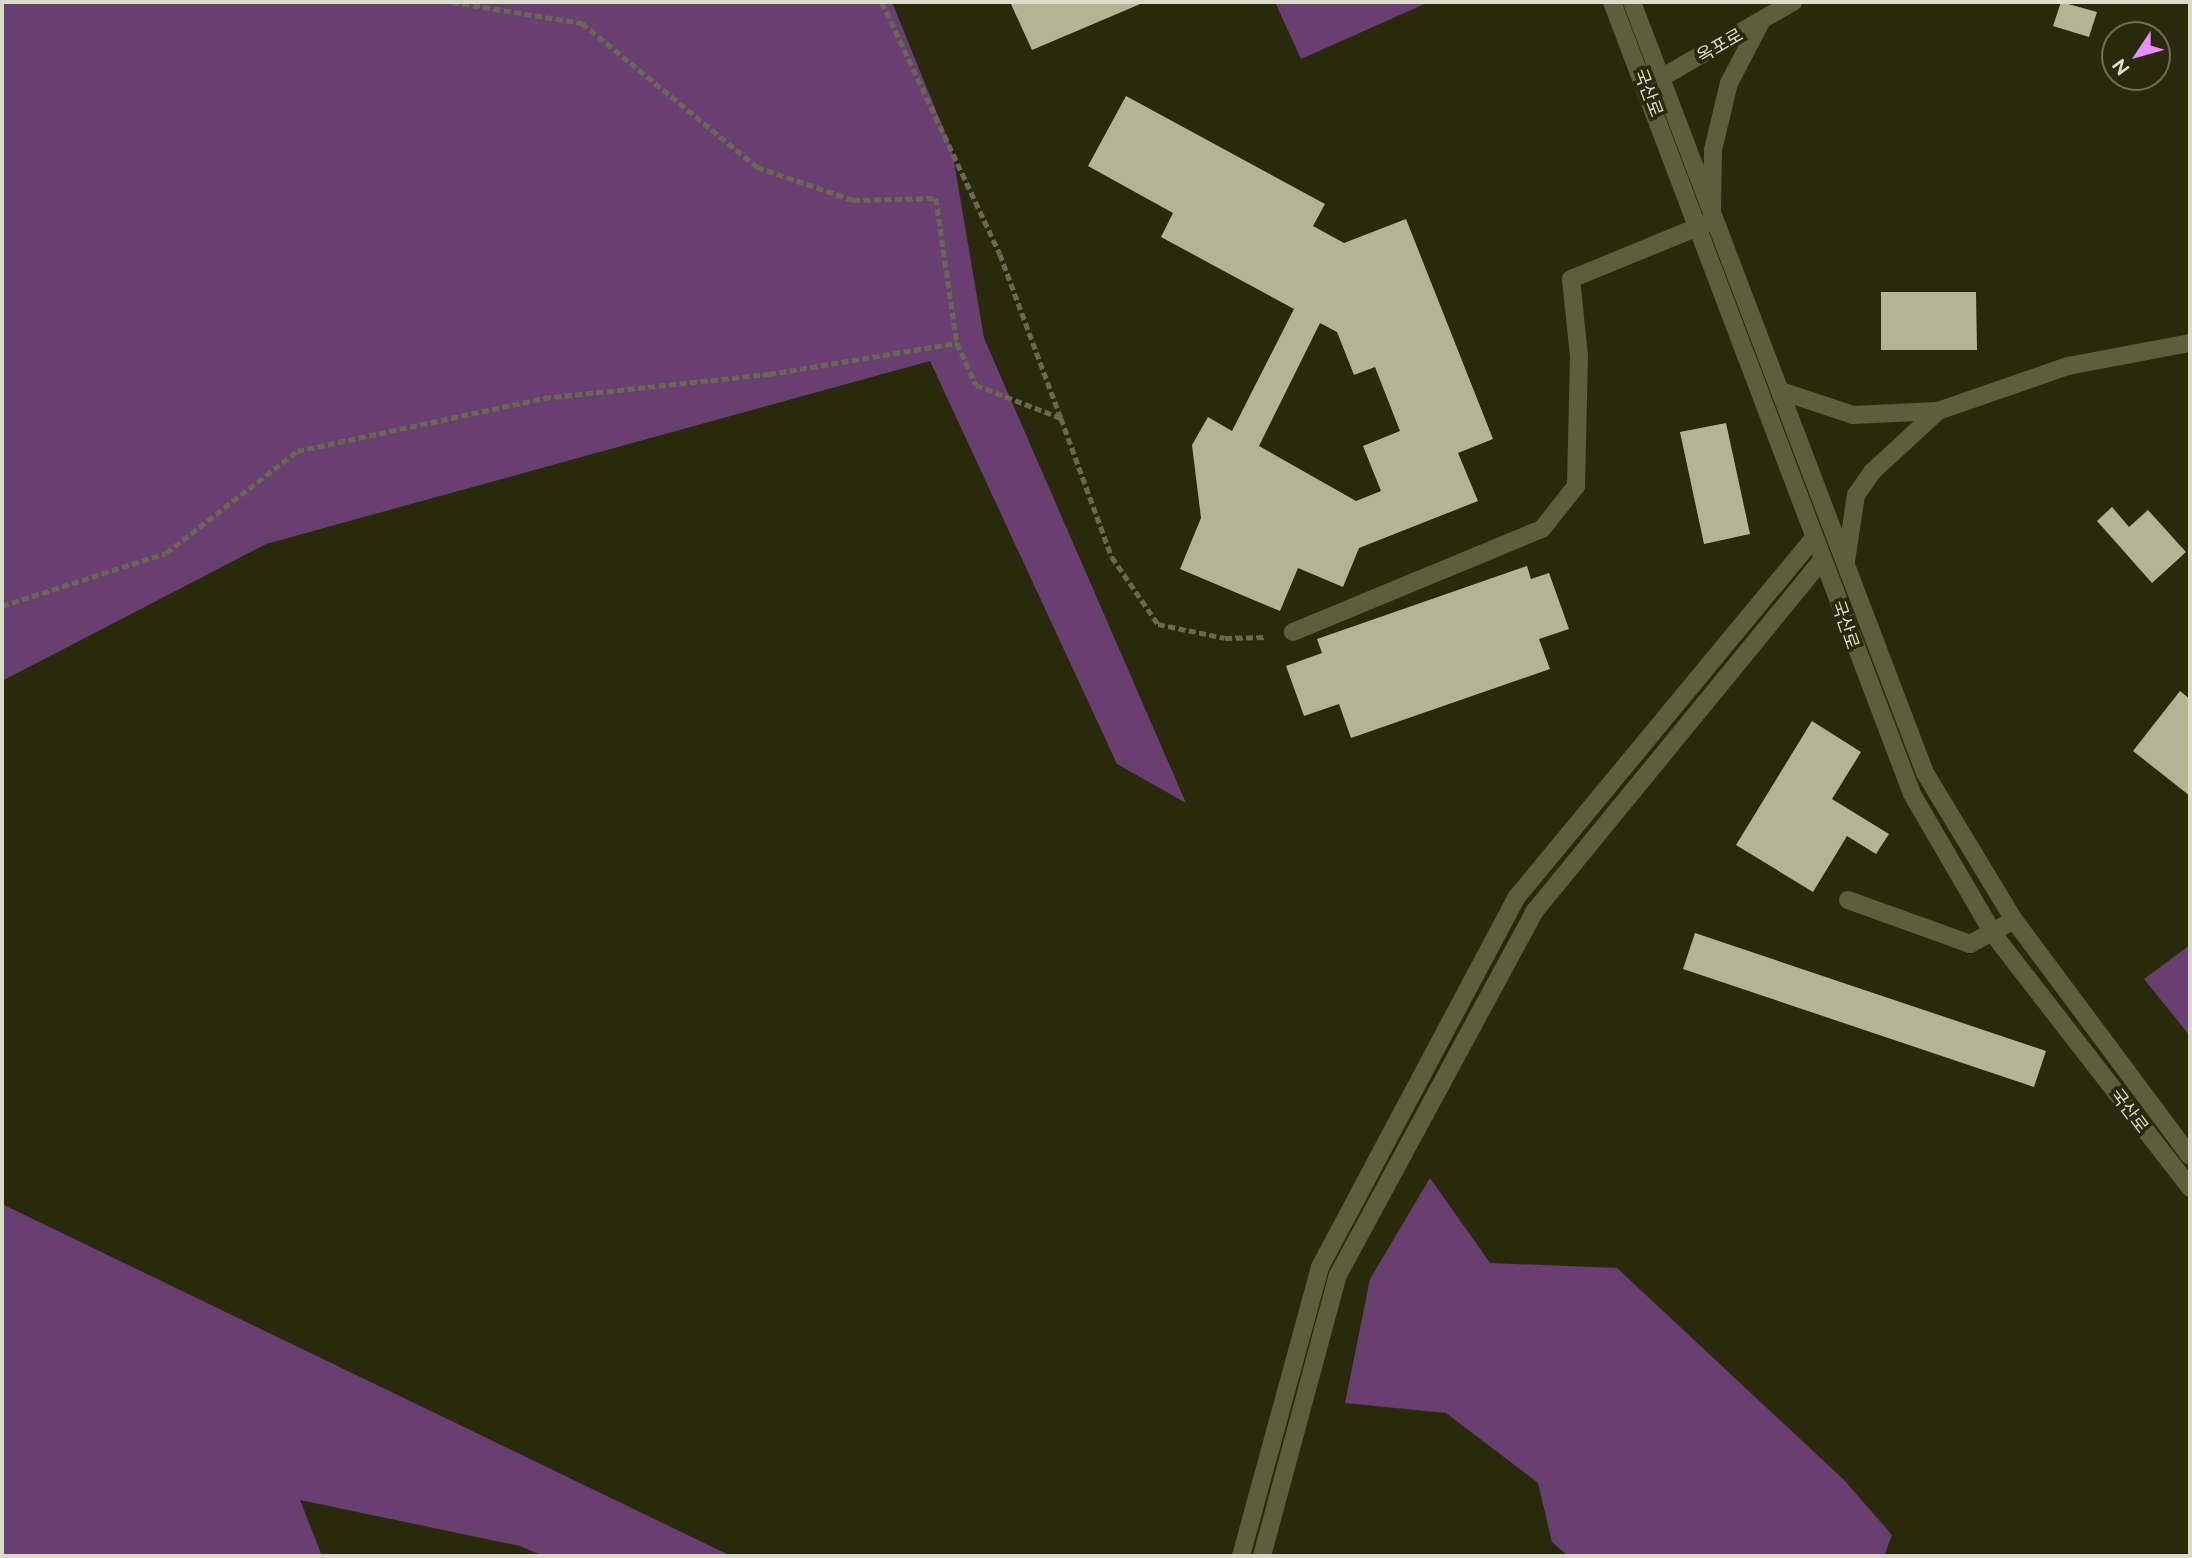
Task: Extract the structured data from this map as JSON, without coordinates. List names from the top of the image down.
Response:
{
  "streets": {
    "street": ["옥포로", "국산로"]
  },
  "crossings": [
    ["옥포로", "국산로"]
  ],
  "north": "bottom left"
}
